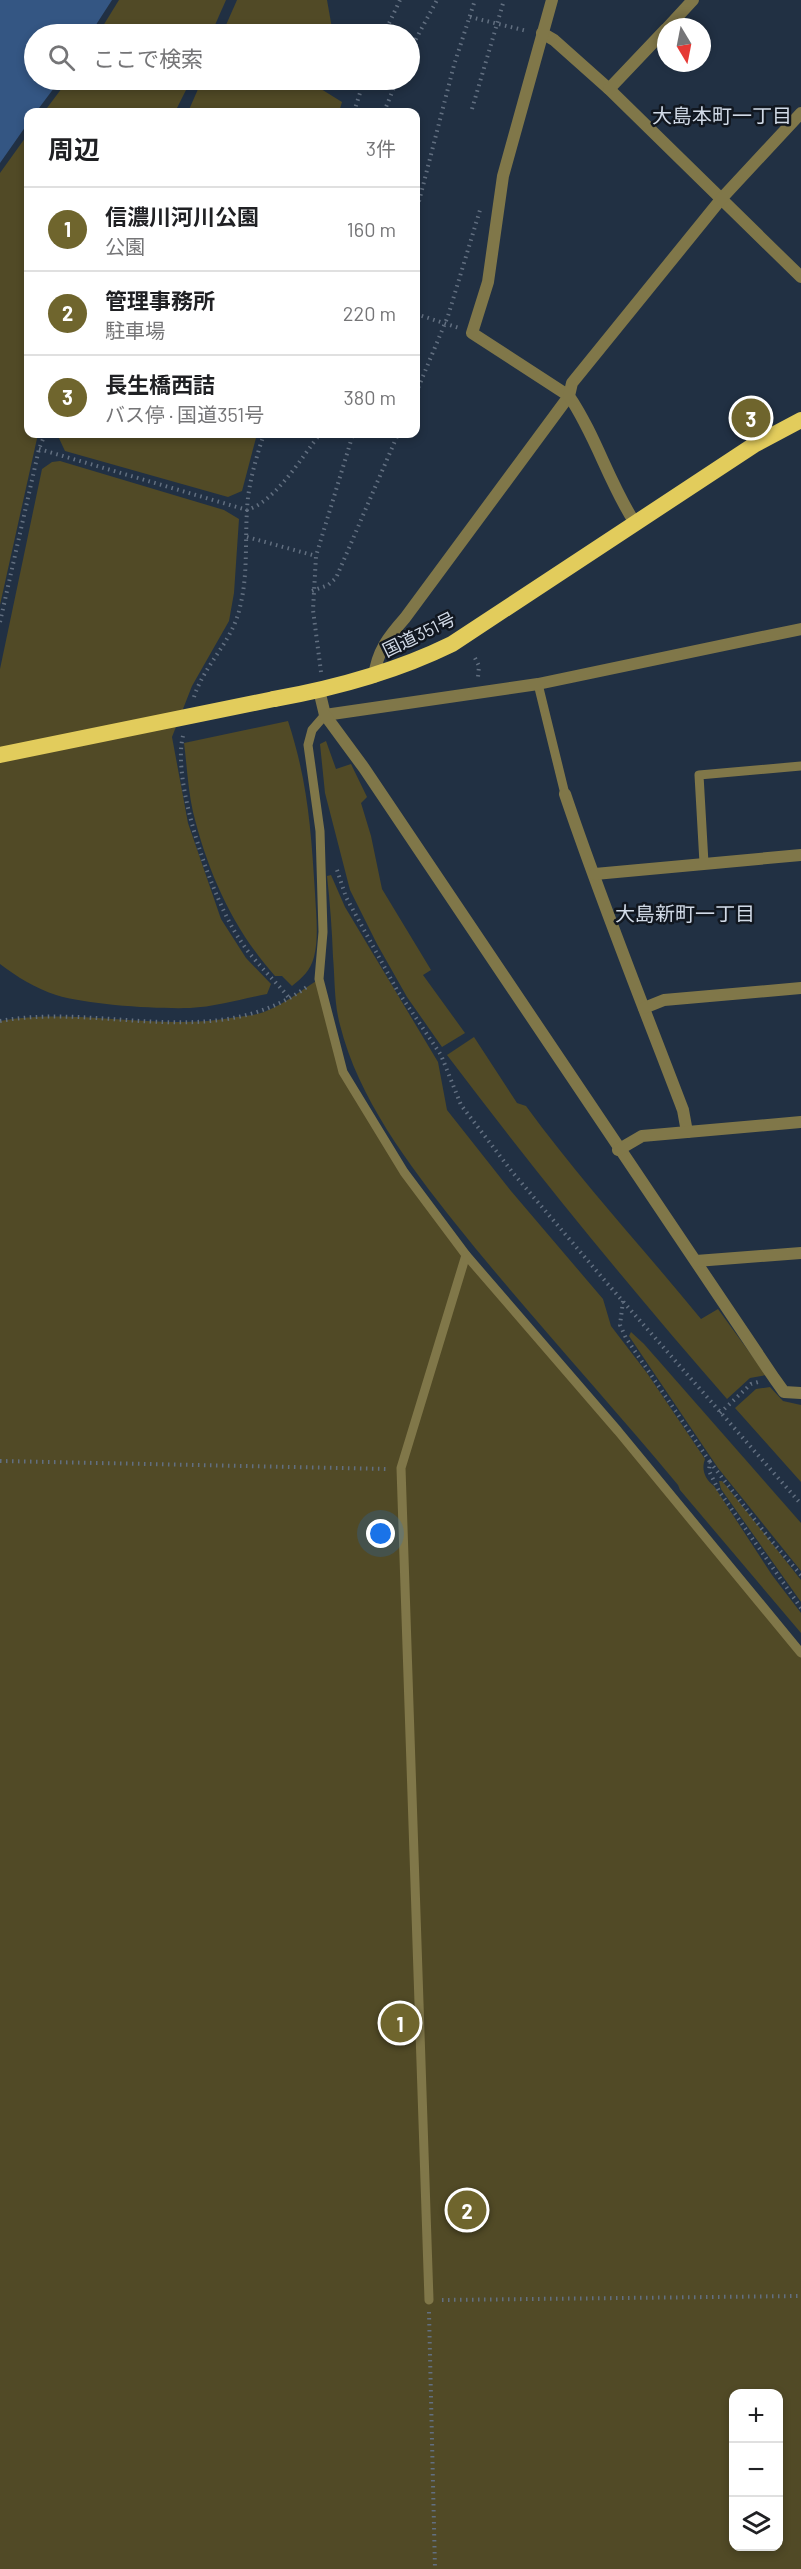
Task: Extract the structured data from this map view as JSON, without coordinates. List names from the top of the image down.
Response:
{
  "streets": {
    "highway": ["国道351号"]
  },
  "districts": ["大島本町一丁目", "大島新町一丁目"],
  "north": "bottom",
  "page": {
    "search": "ここで検索",
    "heading": ["周辺", "3件"],
    "list": [
      {
        "mark": "1",
        "name": "信濃川河川公園",
        "note": "公園",
        "value": "160 m"
      },
      {
        "mark": "2",
        "name": "管理事務所",
        "note": "駐車場",
        "value": "220 m"
      },
      {
        "mark": "3",
        "name": "長生橋西詰",
        "note": "バス停 · 国道351号",
        "value": "380 m"
      }
    ],
    "pins": ["3", "1", "2"],
    "map_buttons": ["+", "−"]
  }
}
